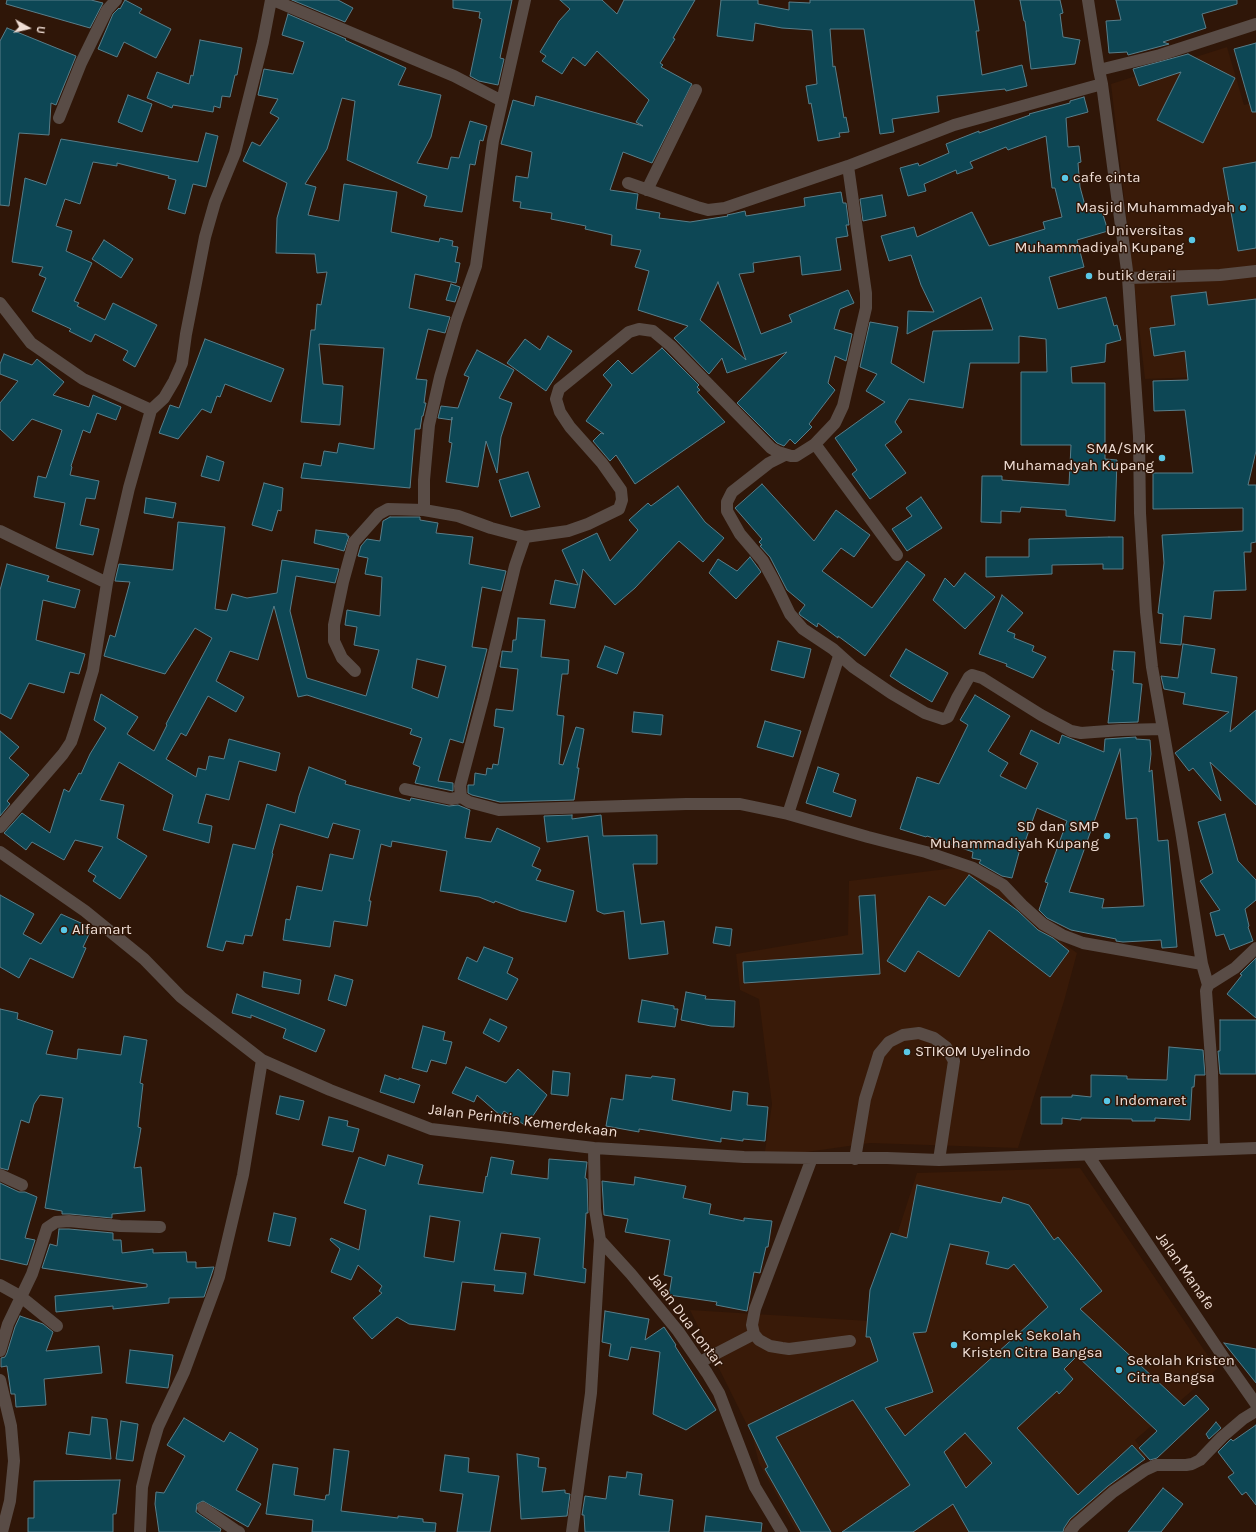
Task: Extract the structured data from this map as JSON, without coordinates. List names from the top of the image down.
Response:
{
  "streets": {
    "street": ["Jalan Perintis Kemerdekaan", "Jalan Manafe", "Jalan Dua Lontar"]
  },
  "crossings": [
    ["Jalan Perintis Kemerdekaan", "Jalan Manafe"]
  ],
  "places": [
    "cafe cinta",
    "Masjid Muhammadyah",
    "Universitas Muhammadiyah Kupang",
    "butik deraii",
    "SMA/SMK Muhamadyah Kupang",
    "SD dan SMP Muhammadiyah Kupang",
    "Alfamart",
    "STIKOM Uyelindo",
    "Indomaret",
    "Komplek Sekolah Kristen Citra Bangsa",
    "Sekolah Kristen Citra Bangsa"
  ],
  "north": "right"
}
